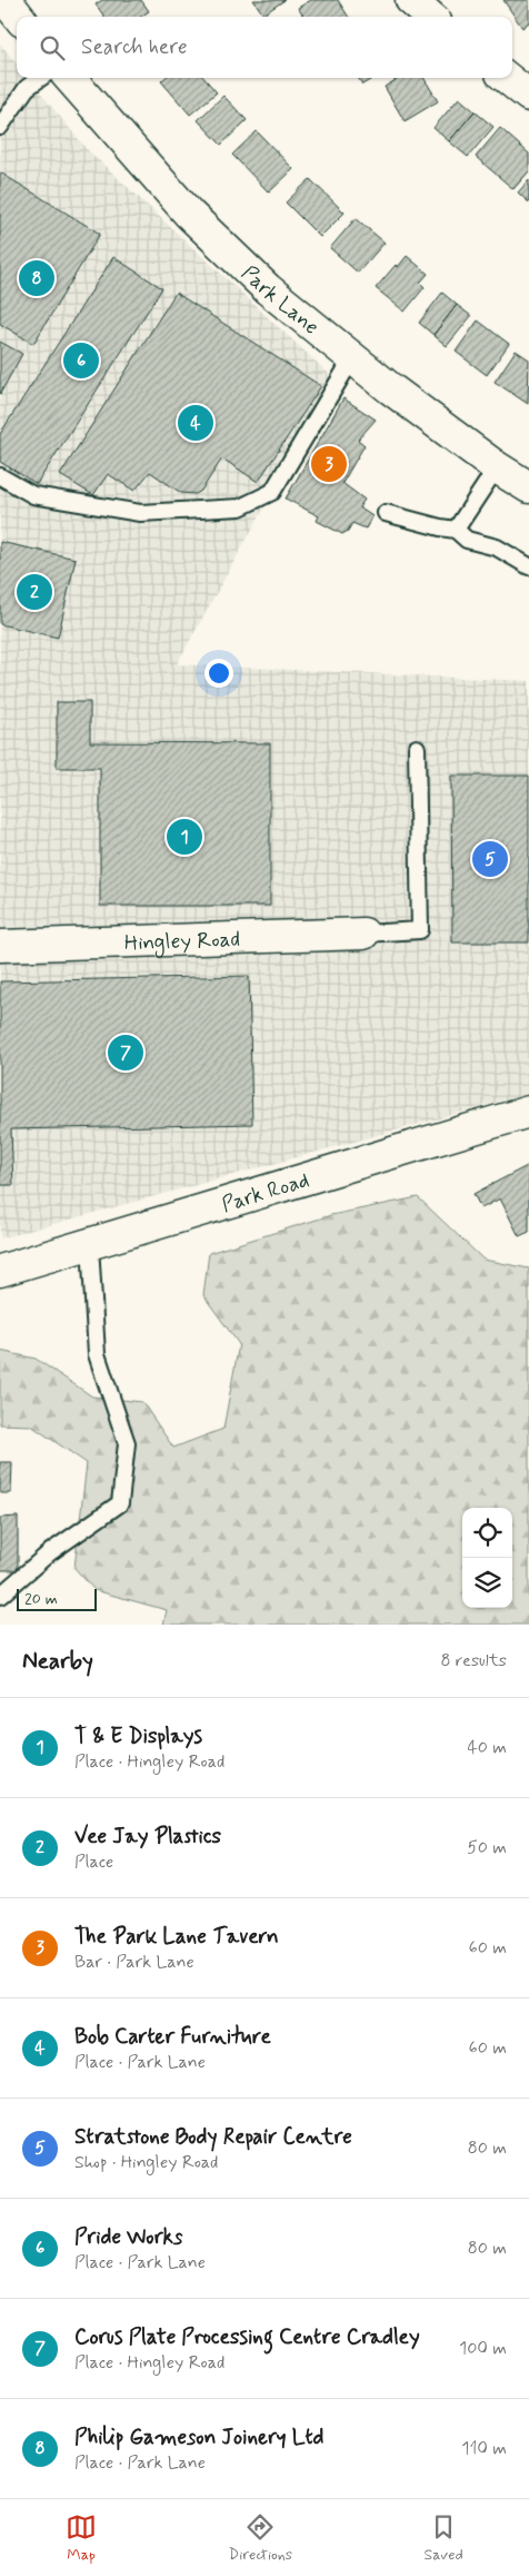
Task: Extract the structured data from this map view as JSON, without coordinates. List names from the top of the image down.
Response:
{
  "streets": {
    "main road": ["Park Lane", "Hingley Road", "Park Road"]
  },
  "scale_bar": "20 m",
  "page": {
    "search": "Search here",
    "pins": [
      "8",
      "6",
      "4",
      "3",
      "2",
      "1",
      "5",
      "7"
    ],
    "scale": "20 m",
    "heading": ["Nearby", "8 results"],
    "list": [
      {
        "mark": "1",
        "name": "T & E Displays",
        "note": "Place · Hingley Road",
        "value": "40 m"
      },
      {
        "mark": "2",
        "name": "Vee Jay Plastics",
        "note": "Place",
        "value": "50 m"
      },
      {
        "mark": "3",
        "name": "The Park Lane Tavern",
        "note": "Bar · Park Lane",
        "value": "60 m"
      },
      {
        "mark": "4",
        "name": "Bob Carter Furniture",
        "note": "Place · Park Lane",
        "value": "60 m"
      },
      {
        "mark": "5",
        "name": "Stratstone Body Repair Centre",
        "note": "Shop · Hingley Road",
        "value": "80 m"
      },
      {
        "mark": "6",
        "name": "Pride Works",
        "note": "Place · Park Lane",
        "value": "80 m"
      },
      {
        "mark": "7",
        "name": "Corus Plate Processing Centre Cradley",
        "note": "Place · Hingley Road",
        "value": "100 m"
      },
      {
        "mark": "8",
        "name": "Philip Gameson Joinery Ltd",
        "note": "Place · Park Lane",
        "value": "110 m"
      }
    ],
    "nav": ["Map", "Directions", "Saved"]
  }
}
